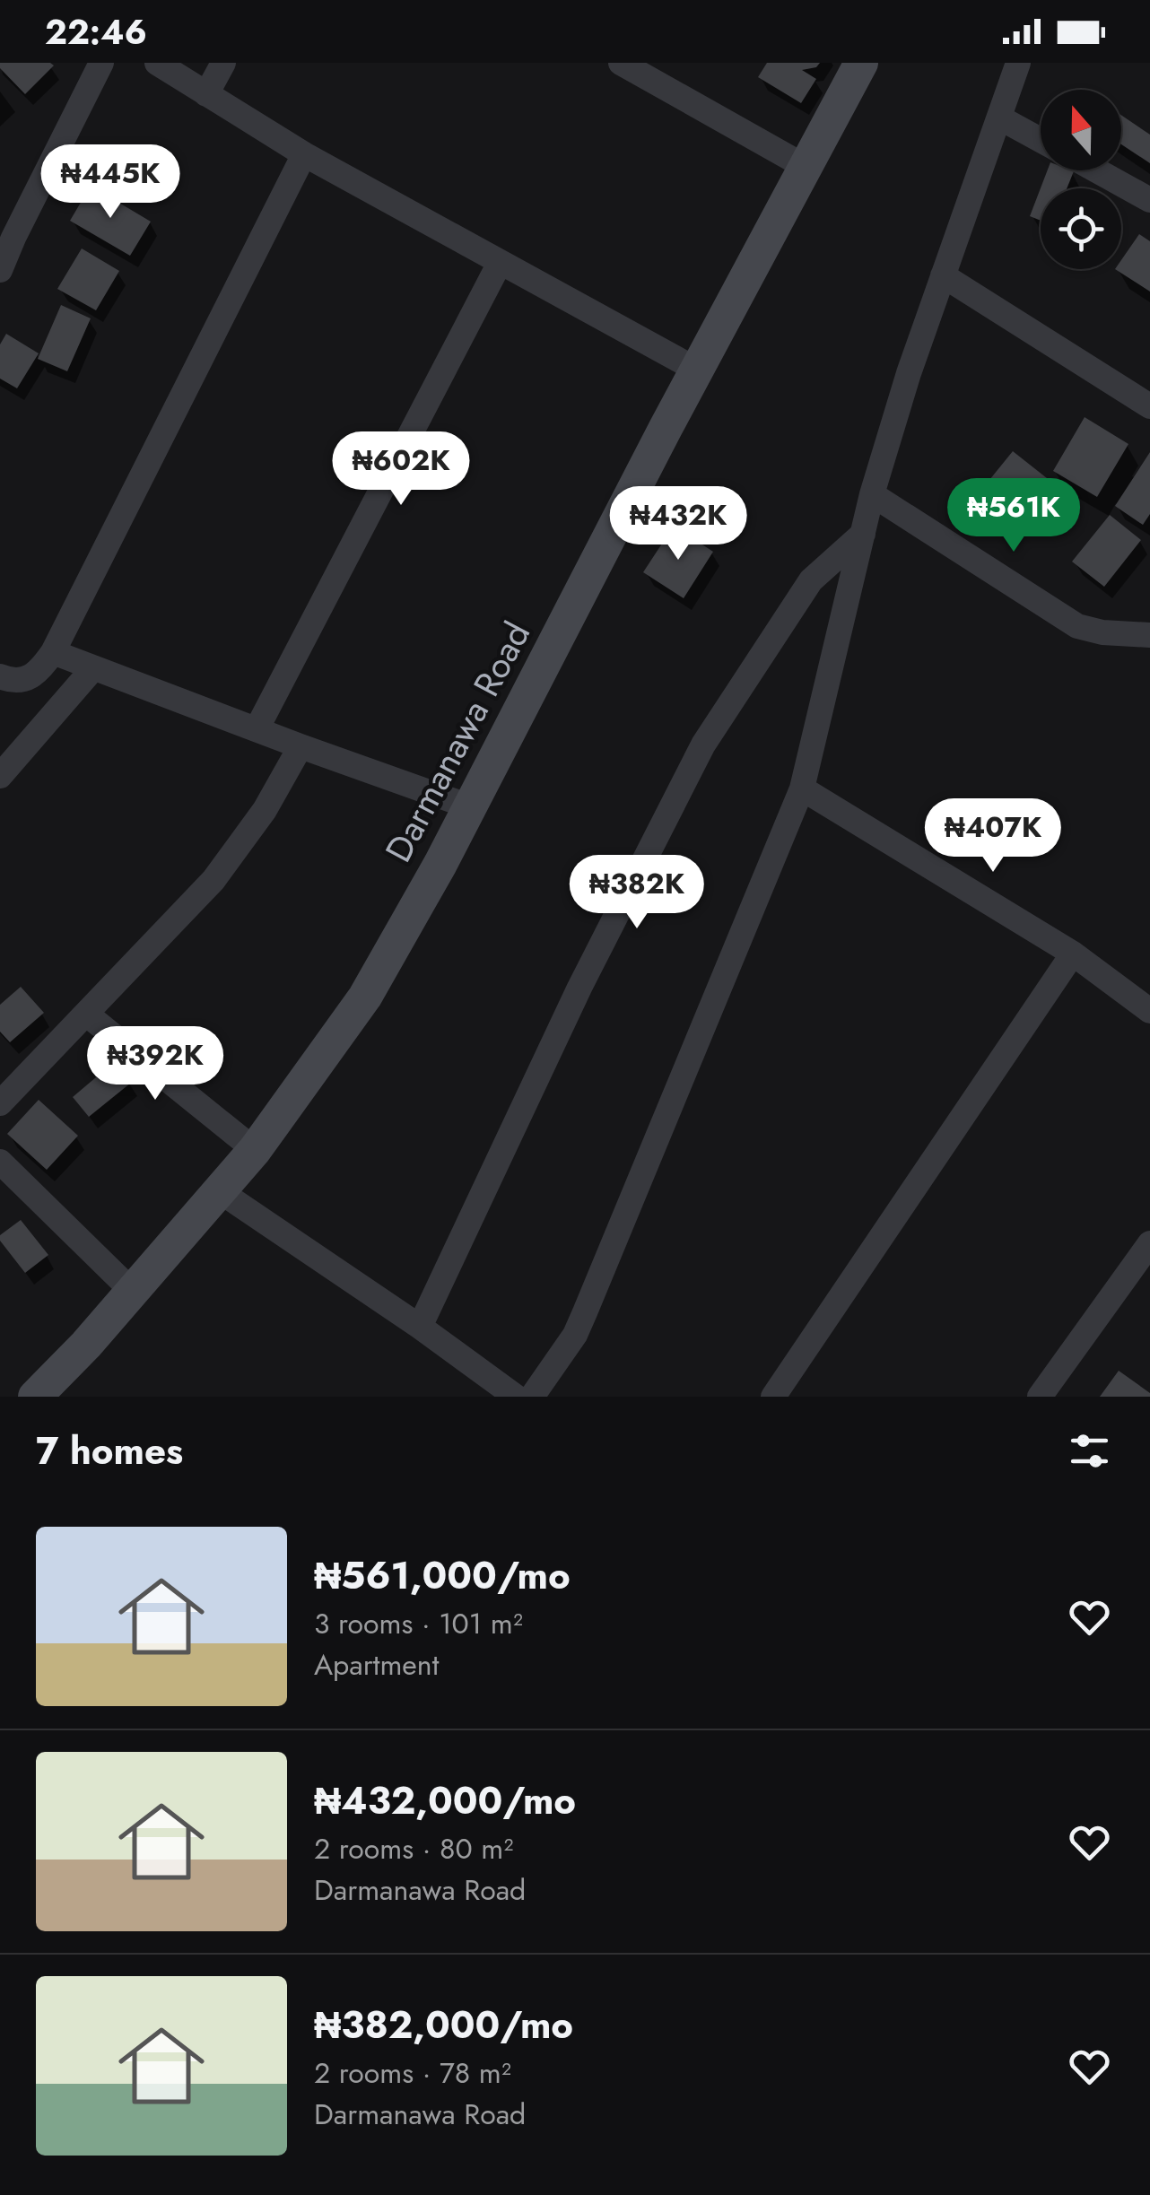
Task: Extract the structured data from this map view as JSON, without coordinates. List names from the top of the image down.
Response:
{
  "streets": {
    "street": ["Darmanawa Road"]
  },
  "north": "top",
  "page": {
    "status": "22:46",
    "price": [
      "₦445K",
      "₦602K",
      "₦561K",
      "₦432K",
      "₦407K",
      "₦382K",
      "₦392K"
    ],
    "heading": "7 homes",
    "list": [
      {
        "name": "₦561,000/mo",
        "note": "3 rooms · 101 m² · Apartment"
      },
      {
        "name": "₦432,000/mo",
        "note": "2 rooms · 80 m² · Darmanawa Road"
      },
      {
        "name": "₦382,000/mo",
        "note": "2 rooms · 78 m² · Darmanawa Road"
      }
    ]
  }
}
